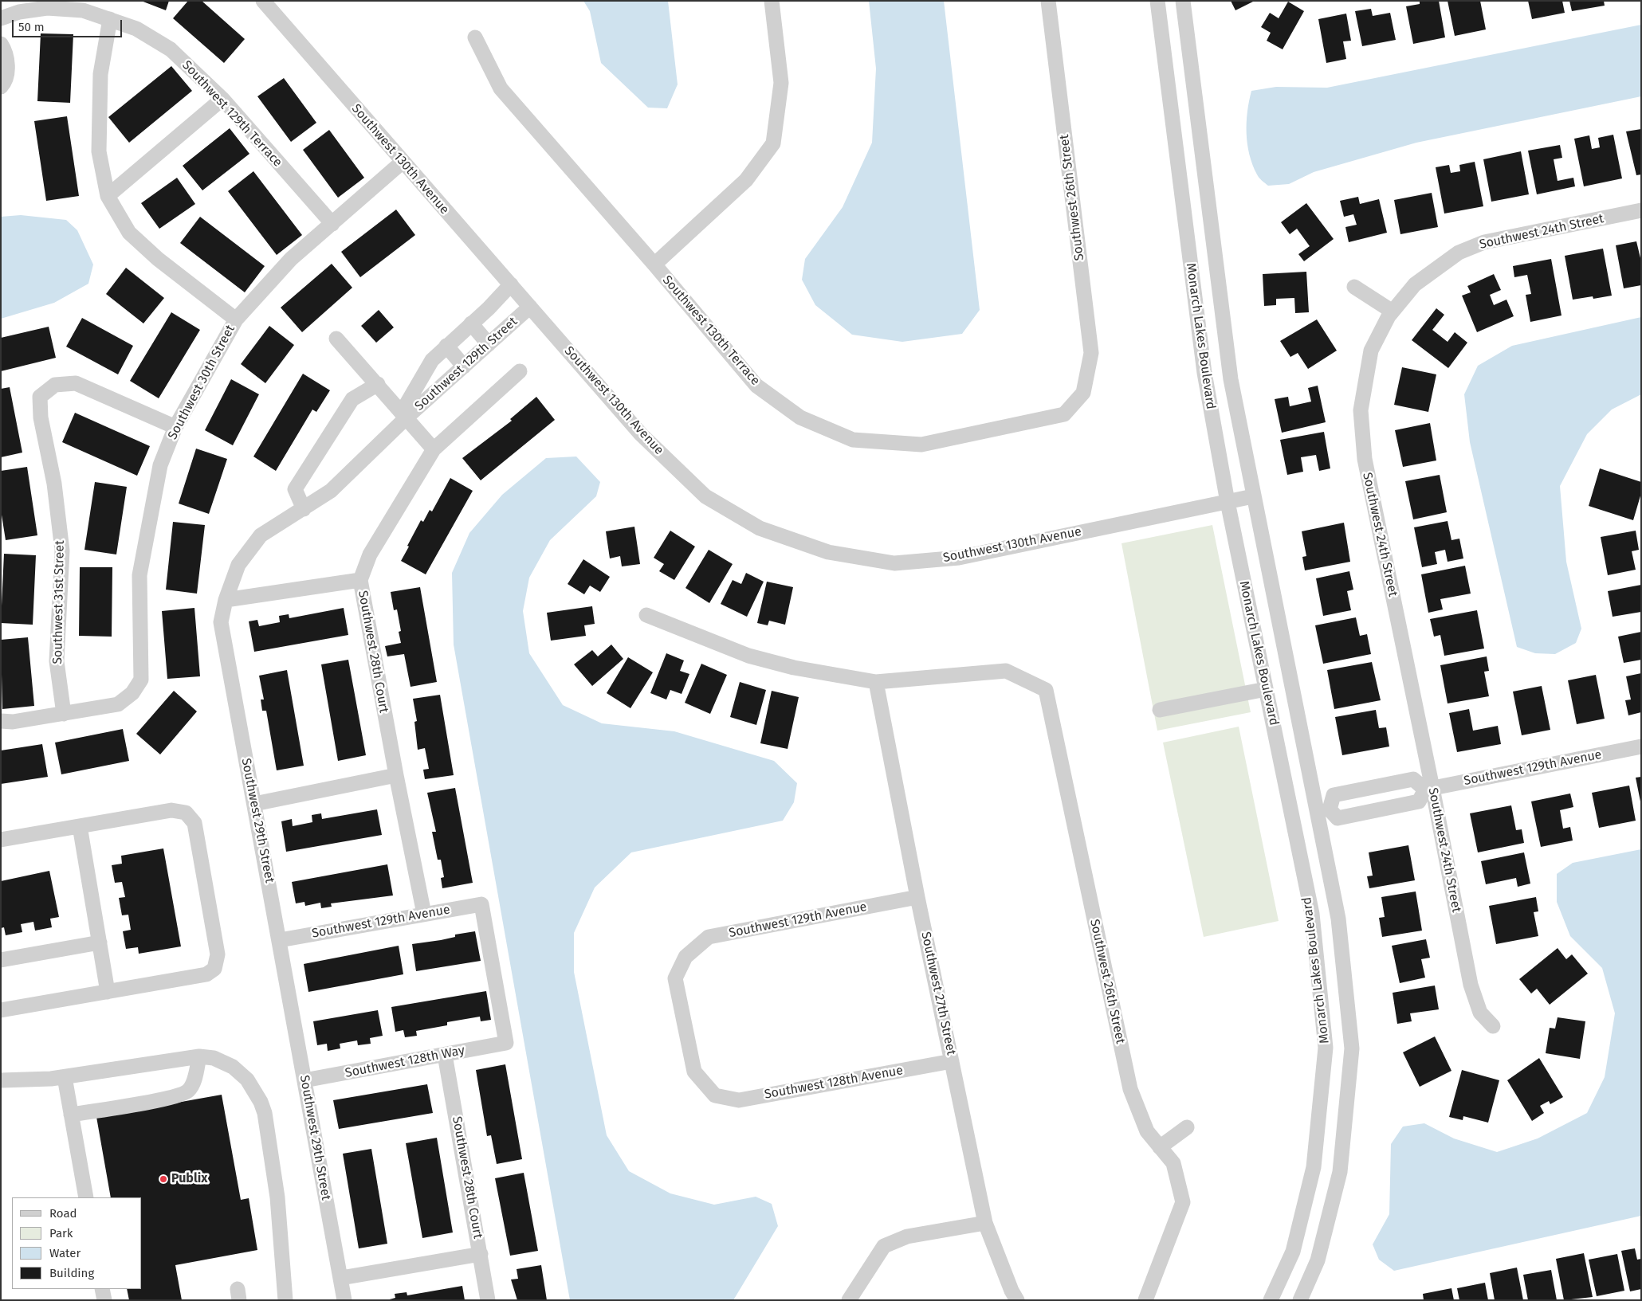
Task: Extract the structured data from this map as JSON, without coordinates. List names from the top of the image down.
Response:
{
  "streets": {
    "street": [
      "Southwest 129th Terrace",
      "Southwest 130th Avenue",
      "Southwest 26th Street",
      "Southwest 24th Street",
      "Southwest 130th Terrace",
      "Monarch Lakes Boulevard",
      "Southwest 129th Street",
      "Southwest 30th Street",
      "Southwest 31st Street",
      "Southwest 28th Court",
      "Southwest 129th Avenue",
      "Southwest 29th Street",
      "Southwest 27th Street",
      "Southwest 128th Way",
      "Southwest 128th Avenue"
    ]
  },
  "crossings": [
    ["Southwest 129th Terrace", "Southwest 30th Street"],
    ["Southwest 130th Avenue", "Monarch Lakes Boulevard"],
    ["Southwest 130th Avenue", "Southwest 129th Street"],
    ["Southwest 130th Avenue", "Southwest 30th Street"],
    ["Southwest 26th Street", "Southwest 130th Terrace"],
    ["Southwest 26th Street", "Southwest 27th Street"],
    ["Southwest 24th Street", "Southwest 129th Avenue"],
    ["Southwest 129th Street", "Southwest 29th Street"],
    ["Southwest 30th Street", "Southwest 31st Street"],
    ["Southwest 28th Court", "Southwest 129th Avenue"],
    ["Southwest 28th Court", "Southwest 128th Way"],
    ["Southwest 129th Avenue", "Southwest 29th Street"],
    ["Southwest 129th Avenue", "Southwest 27th Street"],
    ["Southwest 129th Avenue", "Southwest 128th Way"],
    ["Southwest 129th Avenue", "Southwest 128th Avenue"],
    ["Southwest 29th Street", "Southwest 128th Way"],
    ["Southwest 27th Street", "Southwest 128th Avenue"]
  ],
  "places": ["Publix"],
  "legend": [
    "Road",
    "Park",
    "Water",
    "Building"
  ],
  "scale_bar": "50 m"
}
